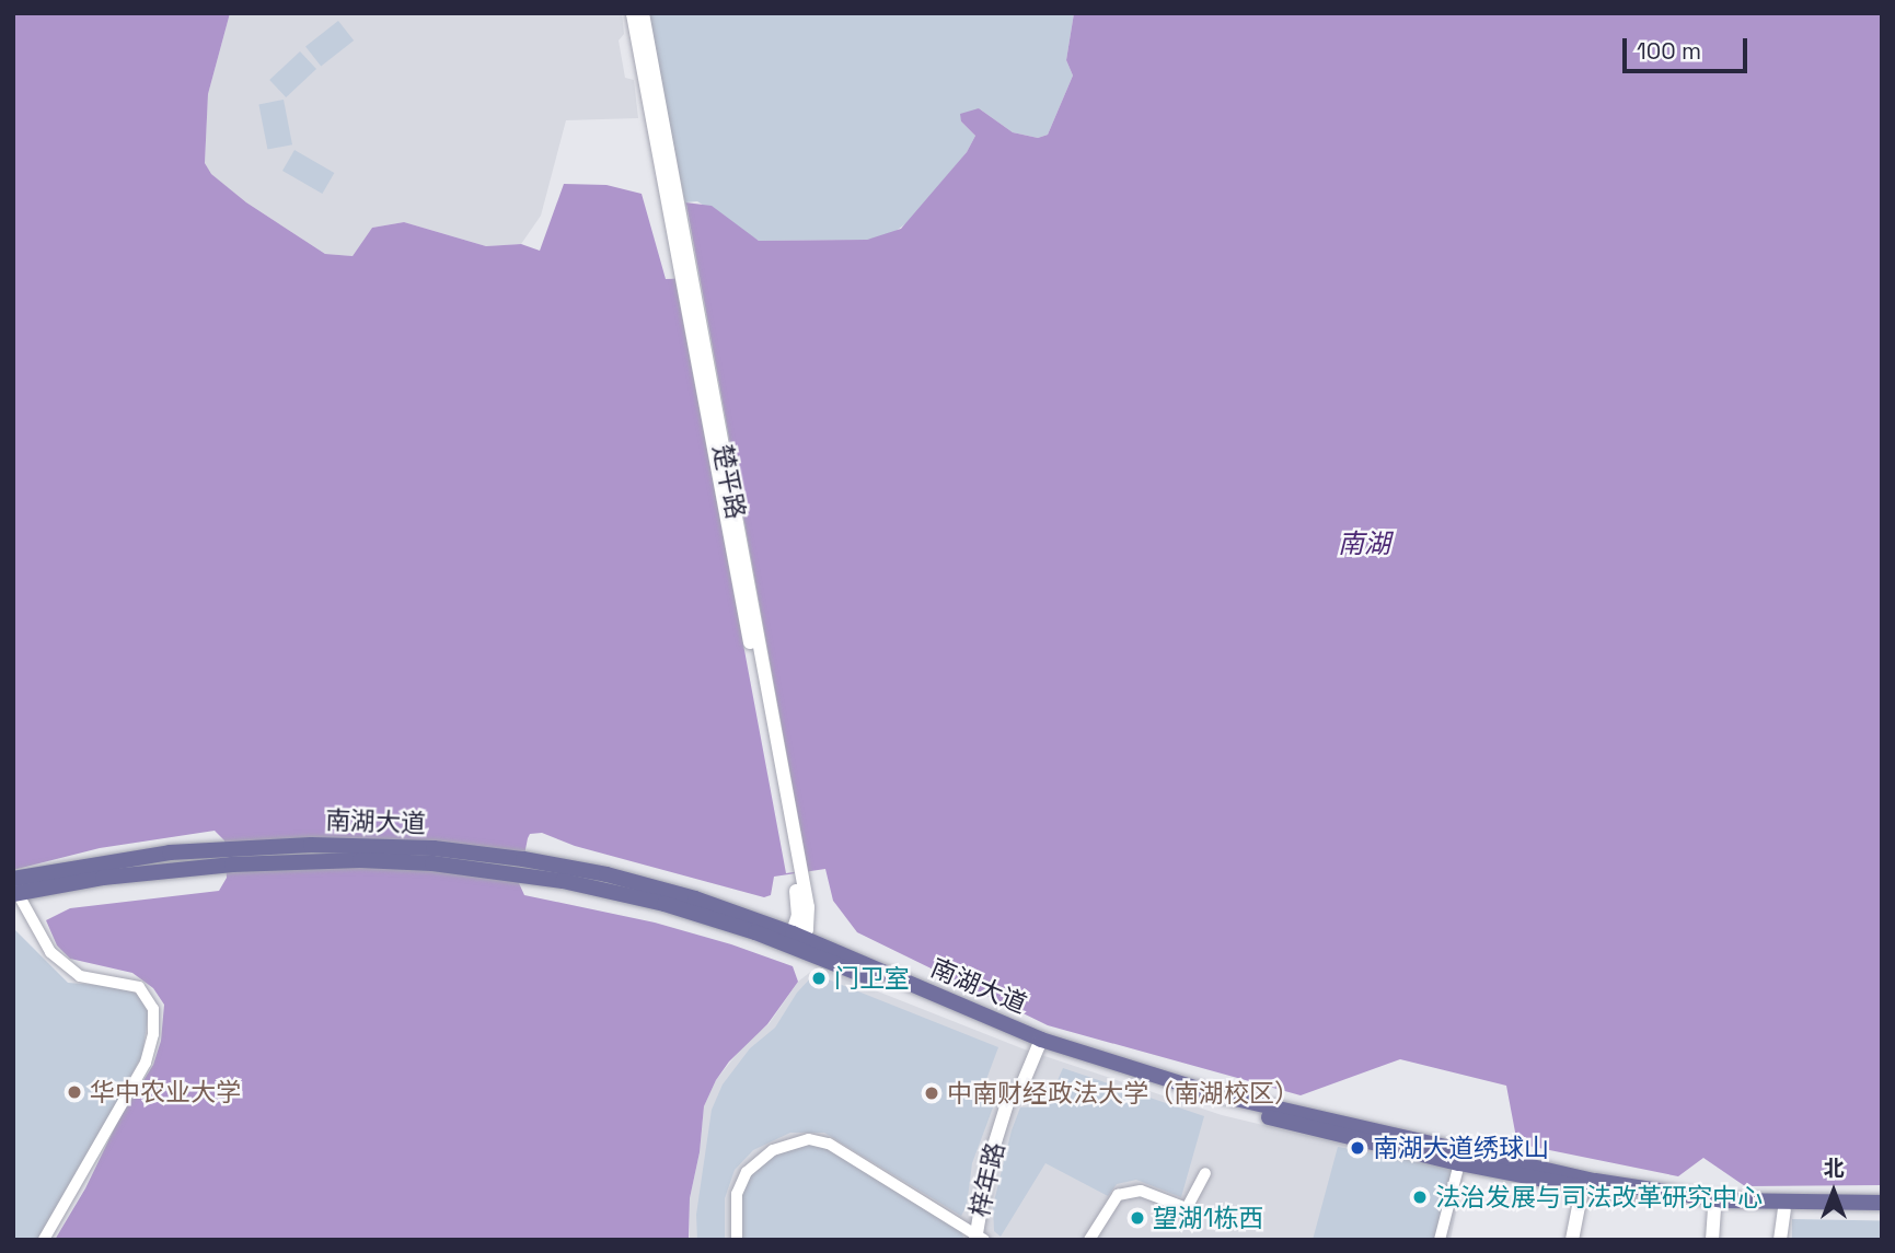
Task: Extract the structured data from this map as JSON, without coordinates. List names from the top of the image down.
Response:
{
  "streets": {
    "main road": ["楚平路", "南湖大道", "梓年路"]
  },
  "crossings": [
    ["楚平路", "南湖大道"],
    ["南湖大道", "梓年路"]
  ],
  "water": ["南湖"],
  "places": [
    "门卫室",
    "华中农业大学",
    "中南财经政法大学（南湖校区）",
    "南湖大道绣球山",
    "法治发展与司法改革研究中心",
    "望湖1栋西"
  ],
  "scale_bar": "100 m",
  "north": "top"
}
